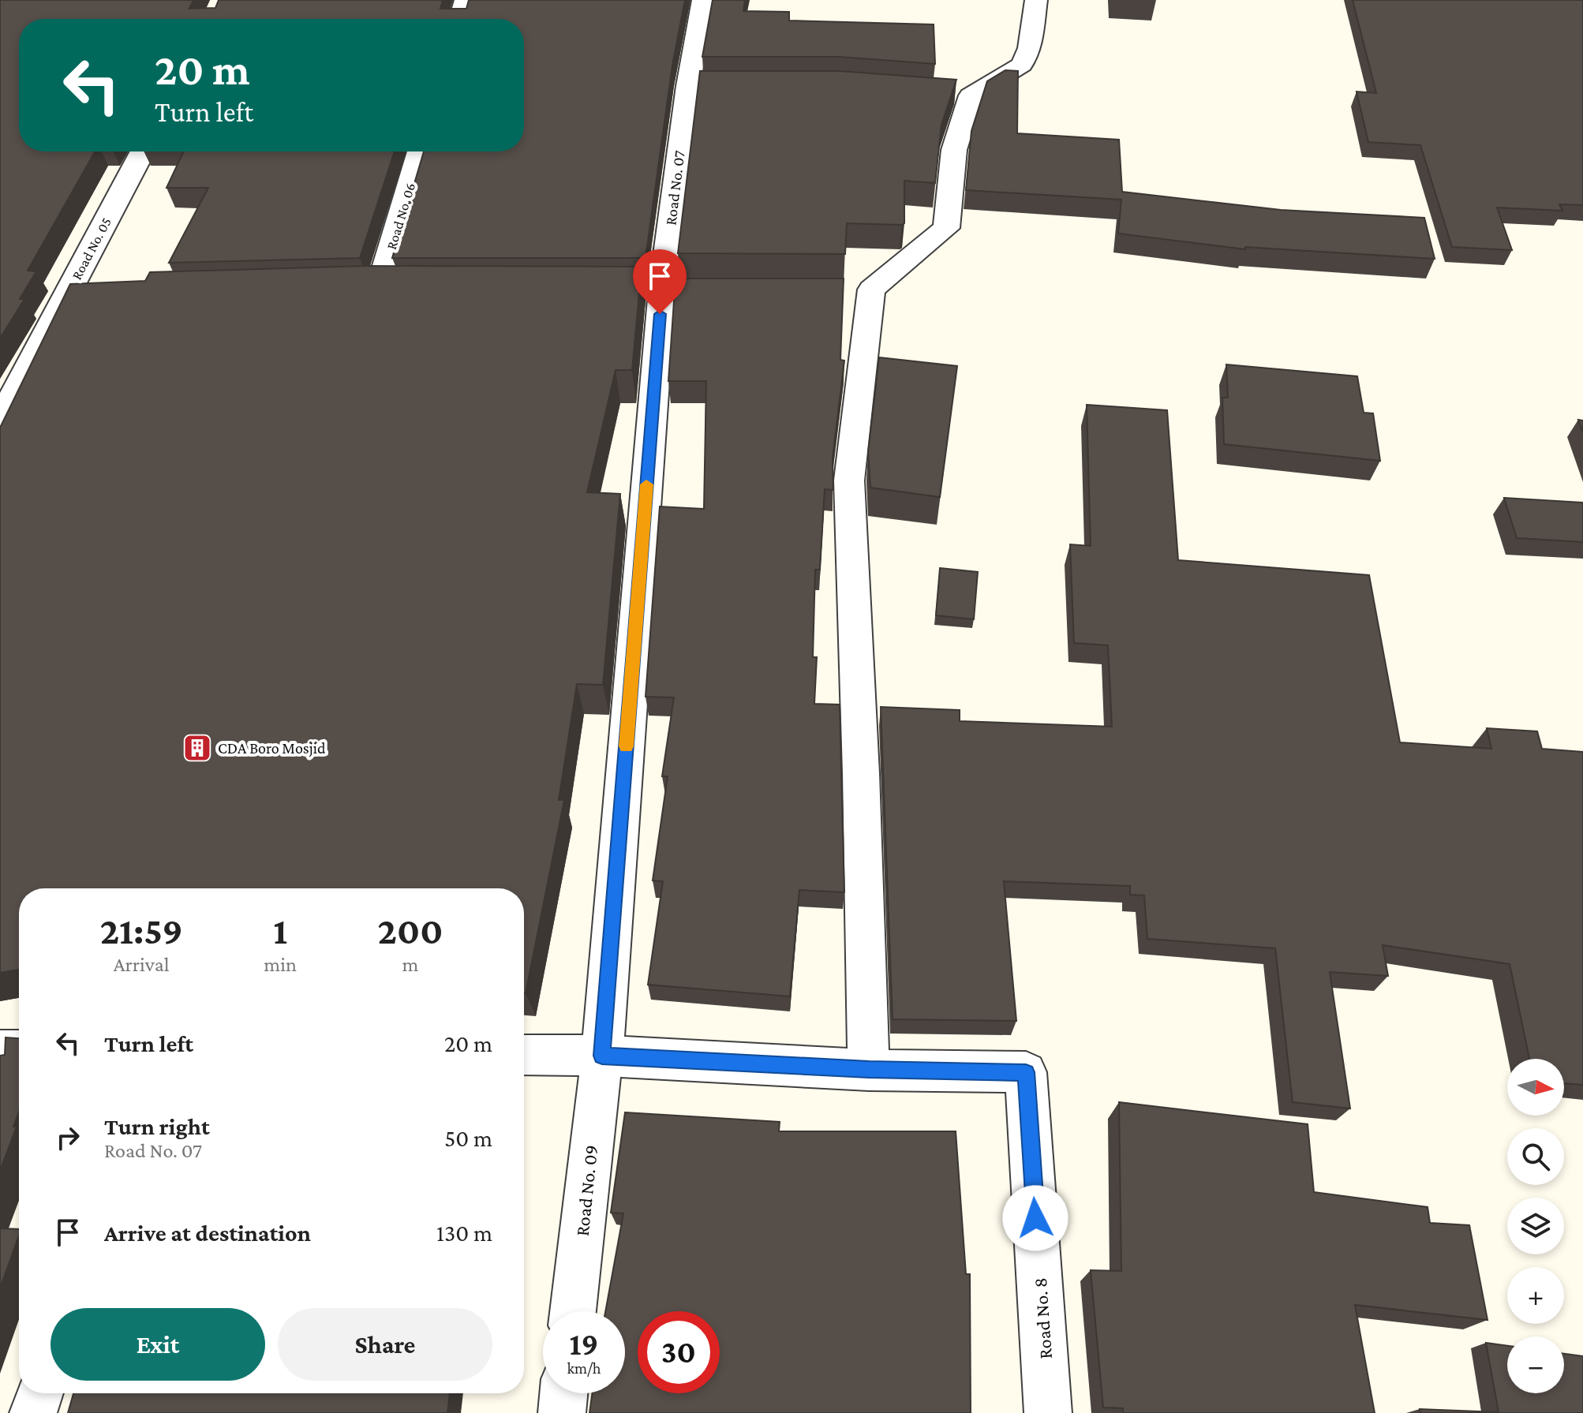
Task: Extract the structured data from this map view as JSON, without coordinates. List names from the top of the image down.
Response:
{
  "streets": {
    "street": [
      "Road No. 07",
      "Road No. 06",
      "Road No. 05",
      "Road No. 09",
      "Road No. 8"
    ]
  },
  "crossings": [
    ["Road No. 07", "Road No. 09"]
  ],
  "places": {
    "building": ["CDA Boro Mosjid"]
  },
  "north": "right",
  "page": {
    "turn": ["20 m", "Turn left"],
    "eta": [
      "21:59",
      "Arrival",
      "1",
      "min",
      "200",
      "m"
    ],
    "list": [
      {
        "name": "Turn left",
        "value": "20 m"
      },
      {
        "name": "Turn right",
        "note": "Road No. 07",
        "value": "50 m"
      },
      {
        "name": "Arrive at destination",
        "value": "130 m"
      }
    ],
    "map_buttons": ["+", "−"],
    "buttons": ["Exit", "Share"],
    "speed": "19 km/h",
    "limit": "30"
  }
}
